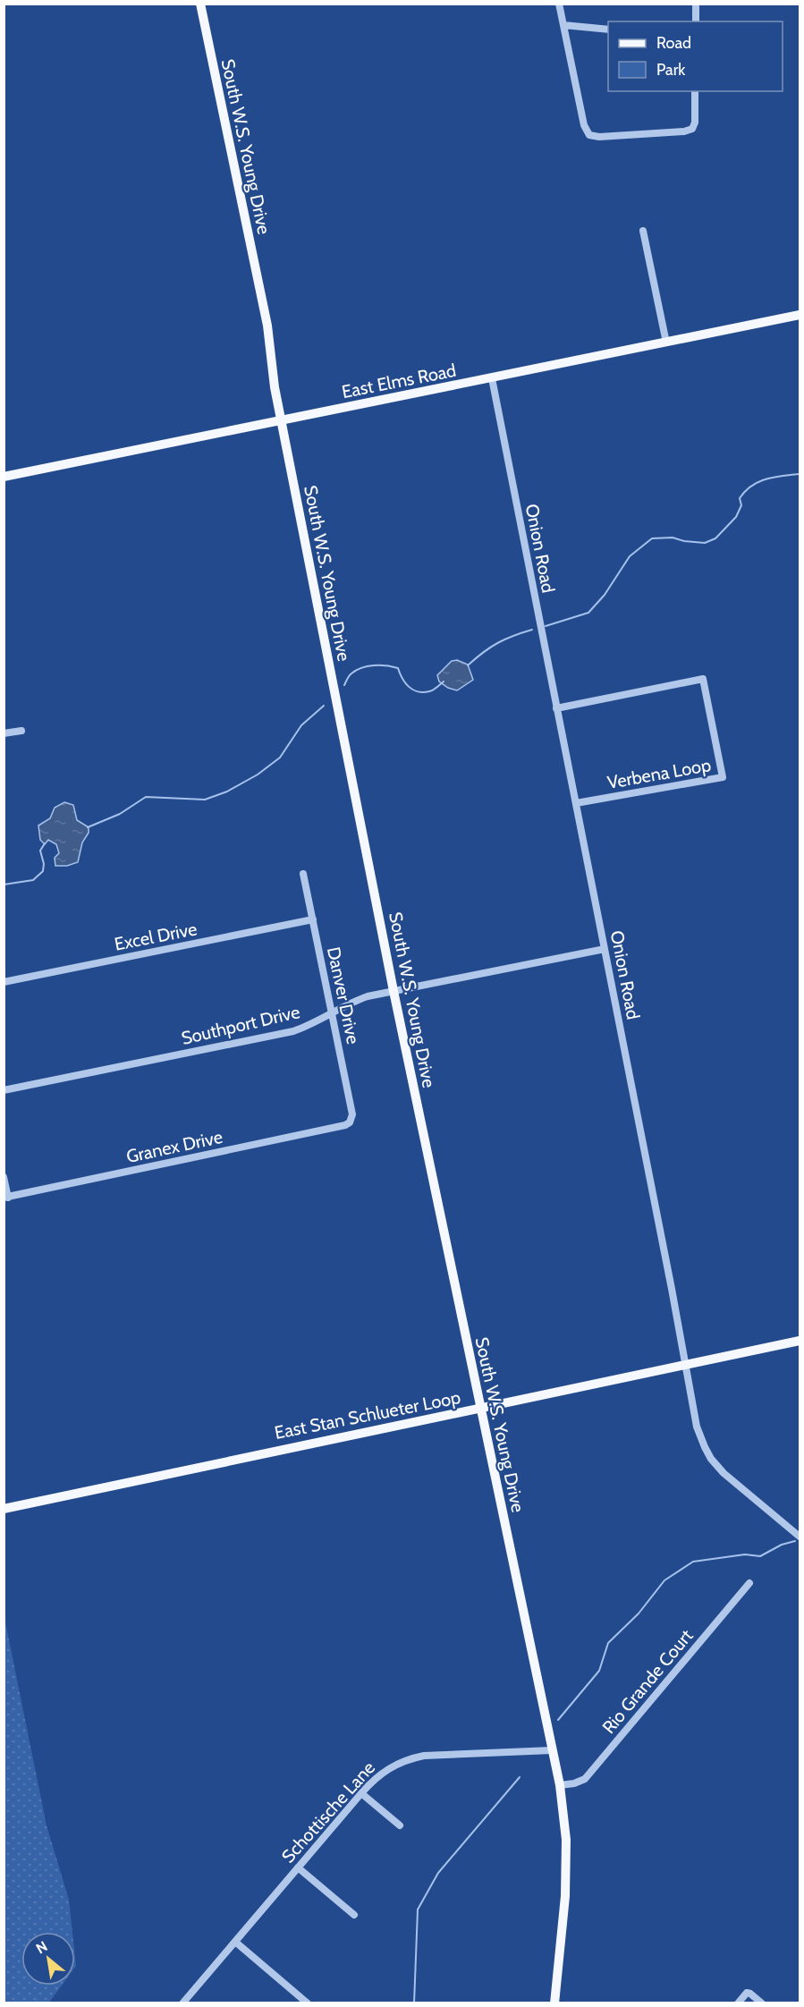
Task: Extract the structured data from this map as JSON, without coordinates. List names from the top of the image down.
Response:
{
  "streets": {
    "main road": ["South W.S. Young Drive", "East Elms Road", "East Stan Schlueter Loop"],
    "street": [
      "Onion Road",
      "Verbena Loop",
      "Excel Drive",
      "Danver Drive",
      "Southport Drive",
      "Granex Drive",
      "Rio Grande Court",
      "Schottische Lane"
    ]
  },
  "crossings": [
    ["South W.S. Young Drive", "East Elms Road"],
    ["South W.S. Young Drive", "Southport Drive"],
    ["South W.S. Young Drive", "East Stan Schlueter Loop"],
    ["South W.S. Young Drive", "Rio Grande Court"],
    ["South W.S. Young Drive", "Schottische Lane"],
    ["East Elms Road", "Onion Road"],
    ["Onion Road", "Verbena Loop"],
    ["Onion Road", "Southport Drive"],
    ["Onion Road", "East Stan Schlueter Loop"],
    ["Excel Drive", "Danver Drive"],
    ["Danver Drive", "Southport Drive"],
    ["Danver Drive", "Granex Drive"]
  ],
  "legend": ["Road", "Park"],
  "north": "top left"
}
